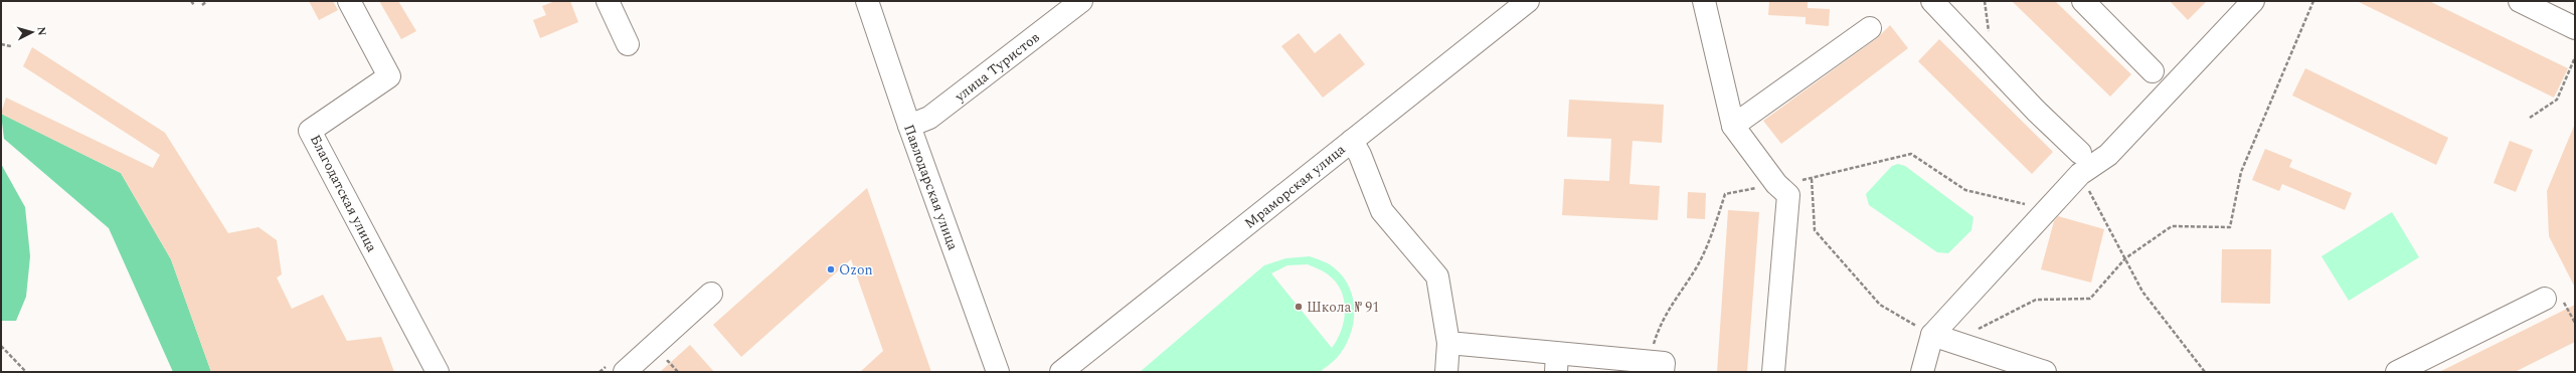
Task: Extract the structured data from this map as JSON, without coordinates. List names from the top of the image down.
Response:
{
  "streets": {
    "street": [
      "улица Туристов",
      "Мраморская улица",
      "Павлодарская улица",
      "Благодатская улица"
    ]
  },
  "crossings": [
    ["улица Туристов", "Павлодарская улица"]
  ],
  "places": ["Ozon", "Школа № 91"],
  "north": "right"
}
